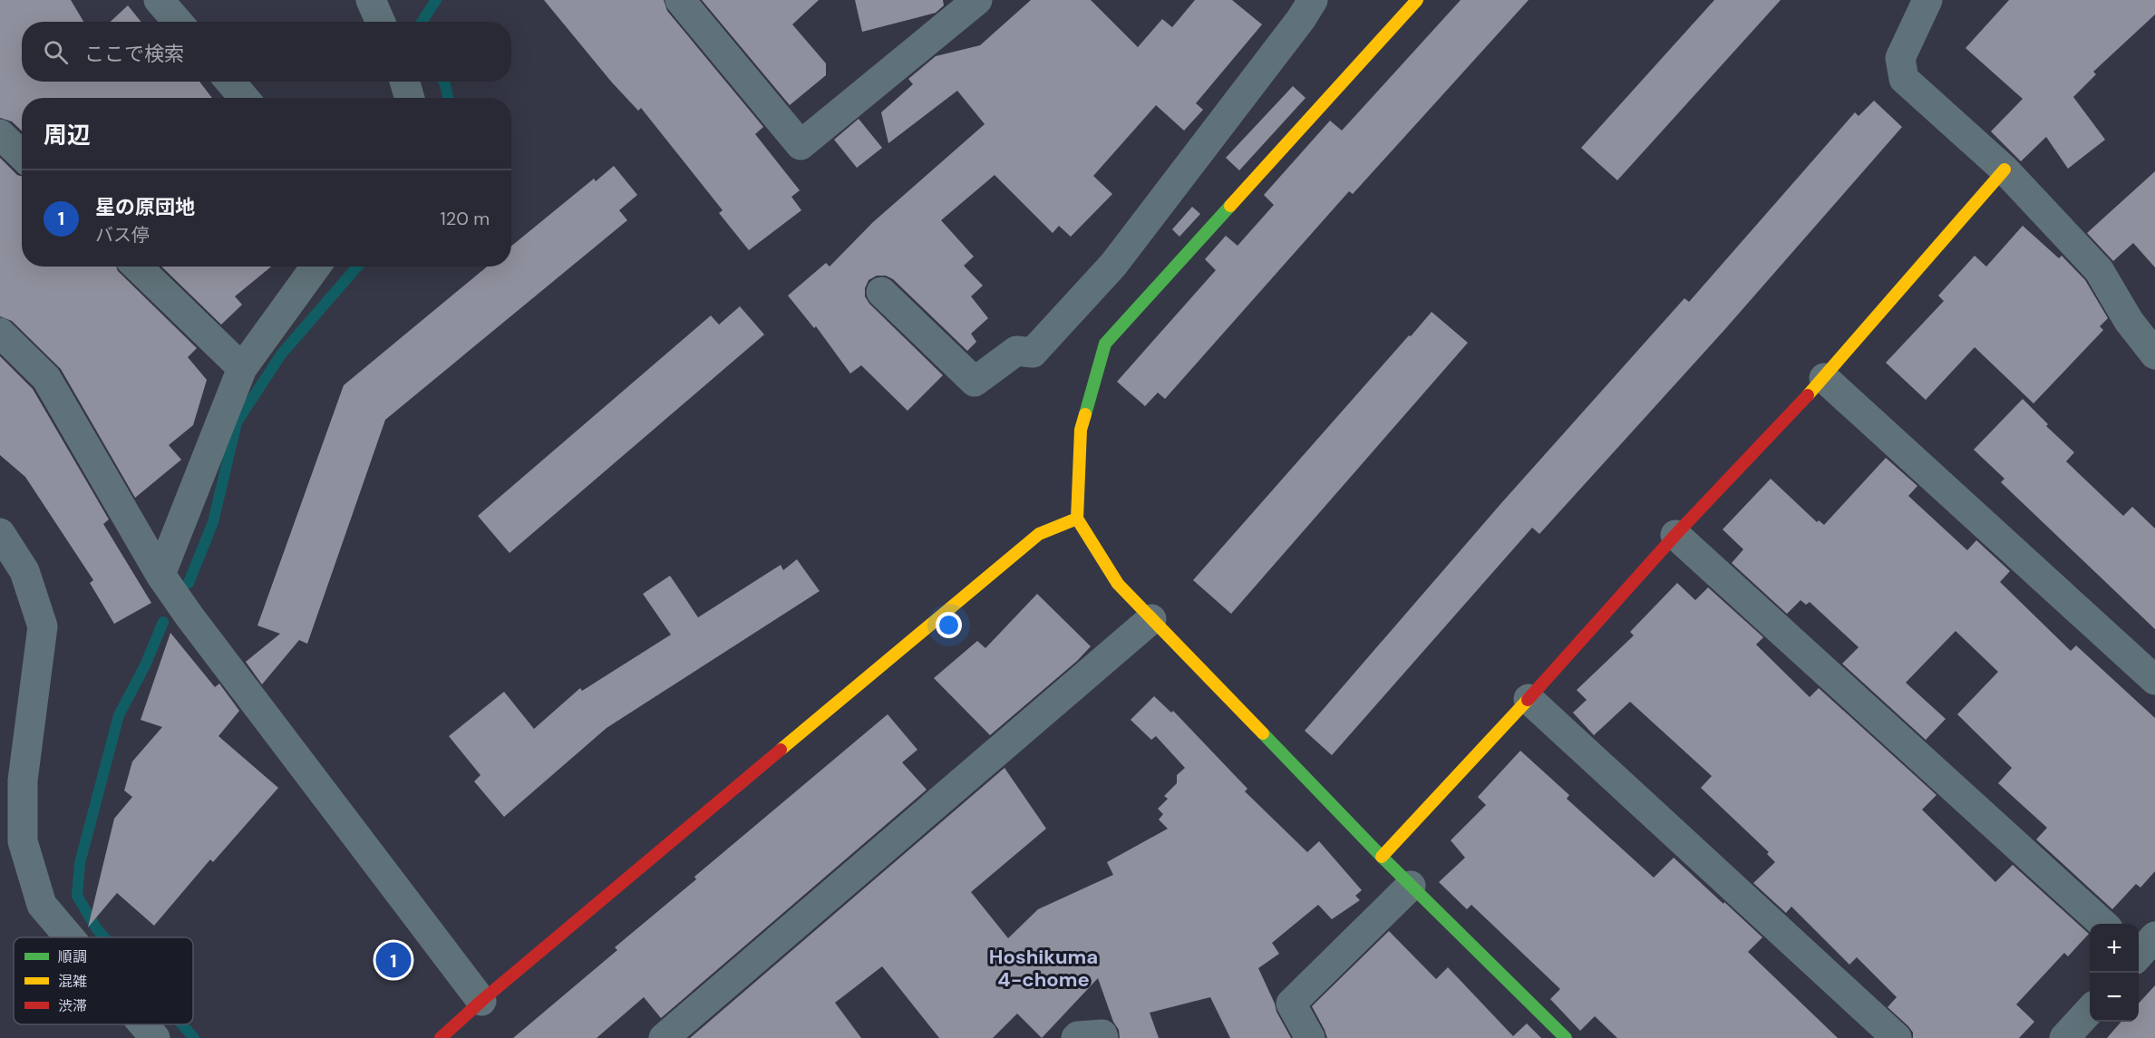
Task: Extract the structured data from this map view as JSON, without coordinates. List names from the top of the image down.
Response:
{
  "districts": ["Hoshikuma 4-chome"],
  "legend": ["順調", "混雑", "渋滞"],
  "page": {
    "search": "ここで検索",
    "heading": "周辺",
    "list": [
      {
        "mark": "1",
        "name": "星の原団地",
        "note": "バス停",
        "value": "120 m"
      }
    ],
    "map_buttons": ["+", "−"],
    "pins": "1"
  }
}
